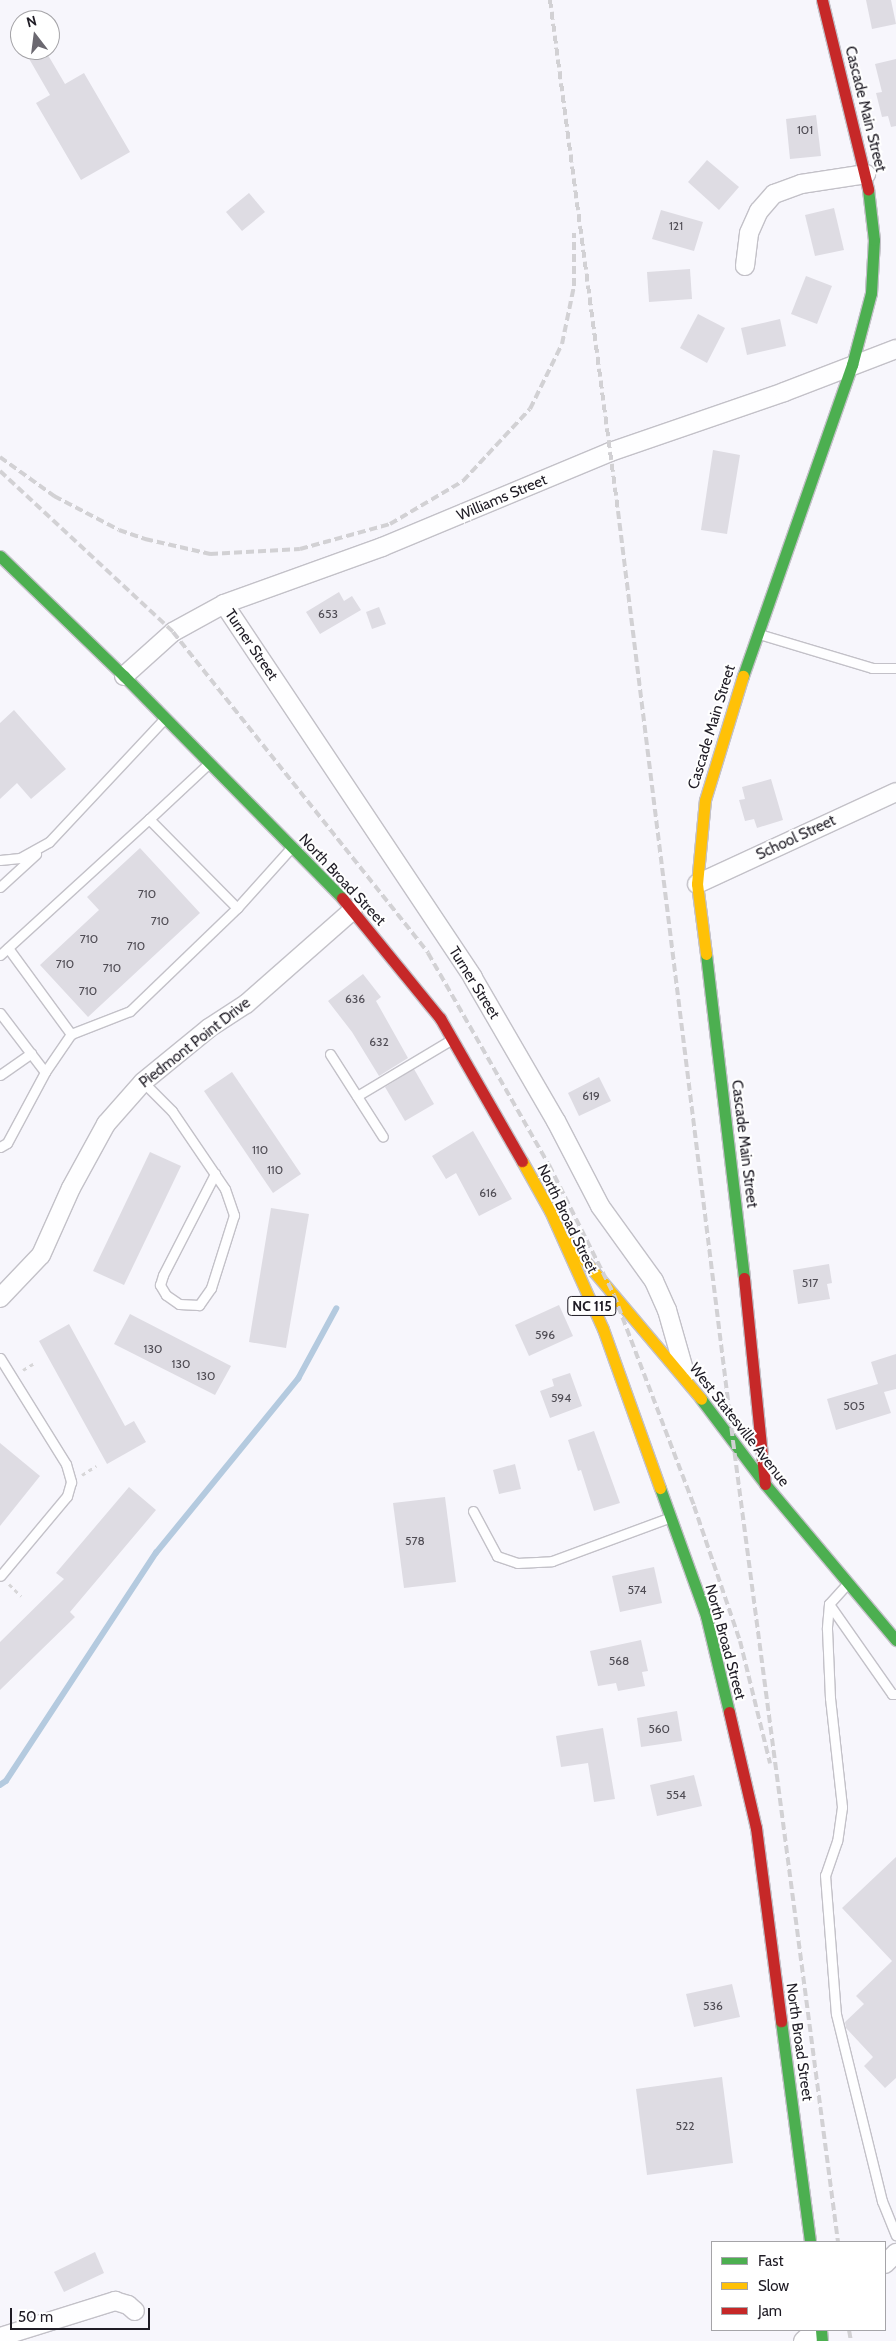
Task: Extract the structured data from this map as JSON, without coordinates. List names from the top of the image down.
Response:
{
  "streets": {
    "street": [
      "Cascade Main Street",
      "Williams Street",
      "Turner Street",
      "School Street",
      "North Broad Street",
      "Piedmont Point Drive",
      "NC 115",
      "West Statesville Avenue"
    ]
  },
  "crossings": [
    ["Cascade Main Street", "Williams Street"],
    ["Cascade Main Street", "School Street"],
    ["Cascade Main Street", "West Statesville Avenue"],
    ["Williams Street", "Turner Street"],
    ["Williams Street", "North Broad Street"],
    ["Turner Street", "West Statesville Avenue"],
    ["North Broad Street", "Piedmont Point Drive"],
    ["North Broad Street", "West Statesville Avenue"]
  ],
  "house_numbers": [
    "101",
    "121",
    "653",
    "710",
    "710",
    "710",
    "710",
    "710",
    "710",
    "710",
    "636",
    "632",
    "619",
    "110",
    "110",
    "616",
    "517",
    "596",
    "130",
    "130",
    "130",
    "594",
    "505",
    "578",
    "574",
    "568",
    "560",
    "554",
    "536",
    "522"
  ],
  "legend": ["Fast", "Slow", "Jam"],
  "scale_bar": "50 m",
  "north": "top"
}
